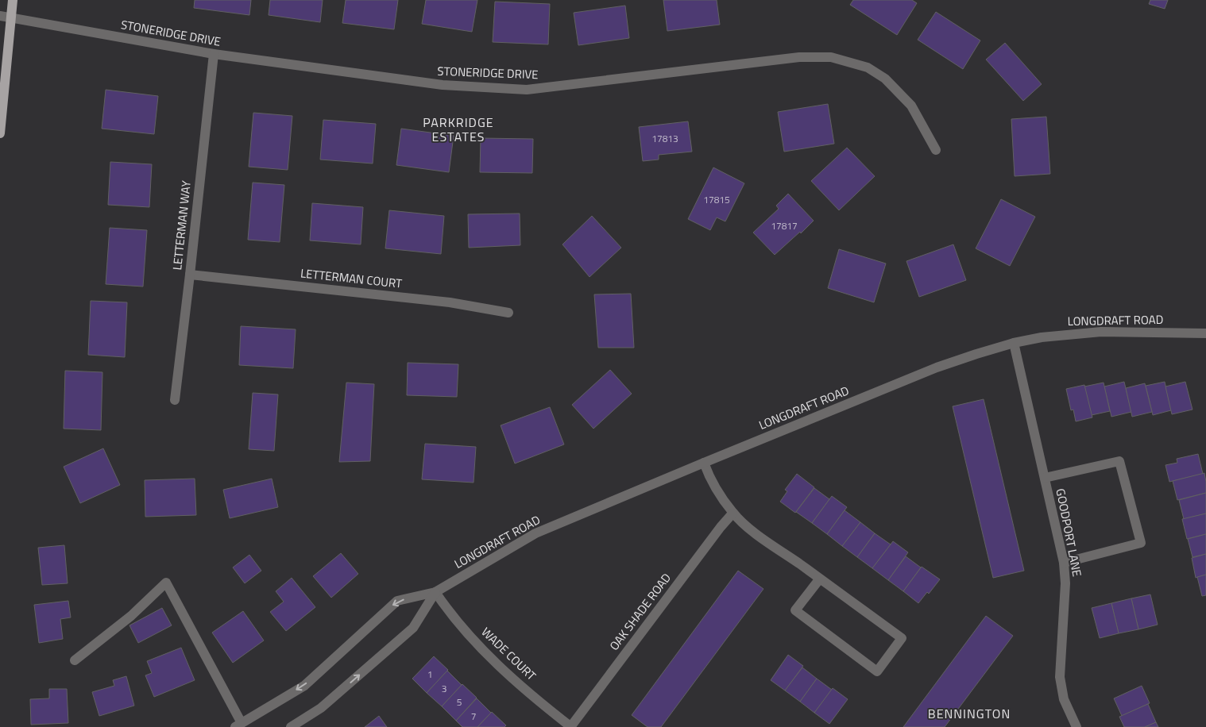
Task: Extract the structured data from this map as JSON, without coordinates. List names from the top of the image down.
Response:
{
  "streets": {
    "street": [
      "STONERIDGE DRIVE",
      "LETTERMAN WAY",
      "LETTERMAN COURT",
      "LONGDRAFT ROAD",
      "GOODPORT LANE",
      "OAK SHADE ROAD",
      "WADE COURT"
    ]
  },
  "crossings": [
    ["STONERIDGE DRIVE", "LETTERMAN WAY"],
    ["LETTERMAN WAY", "LETTERMAN COURT"],
    ["LONGDRAFT ROAD", "GOODPORT LANE"],
    ["LONGDRAFT ROAD", "WADE COURT"],
    ["OAK SHADE ROAD", "WADE COURT"]
  ],
  "districts": ["PARKRIDGE ESTATES", "BENNINGTON"],
  "house_numbers": [
    "17813",
    "17815",
    "17817",
    "1",
    "3",
    "5",
    "7"
  ]
}
